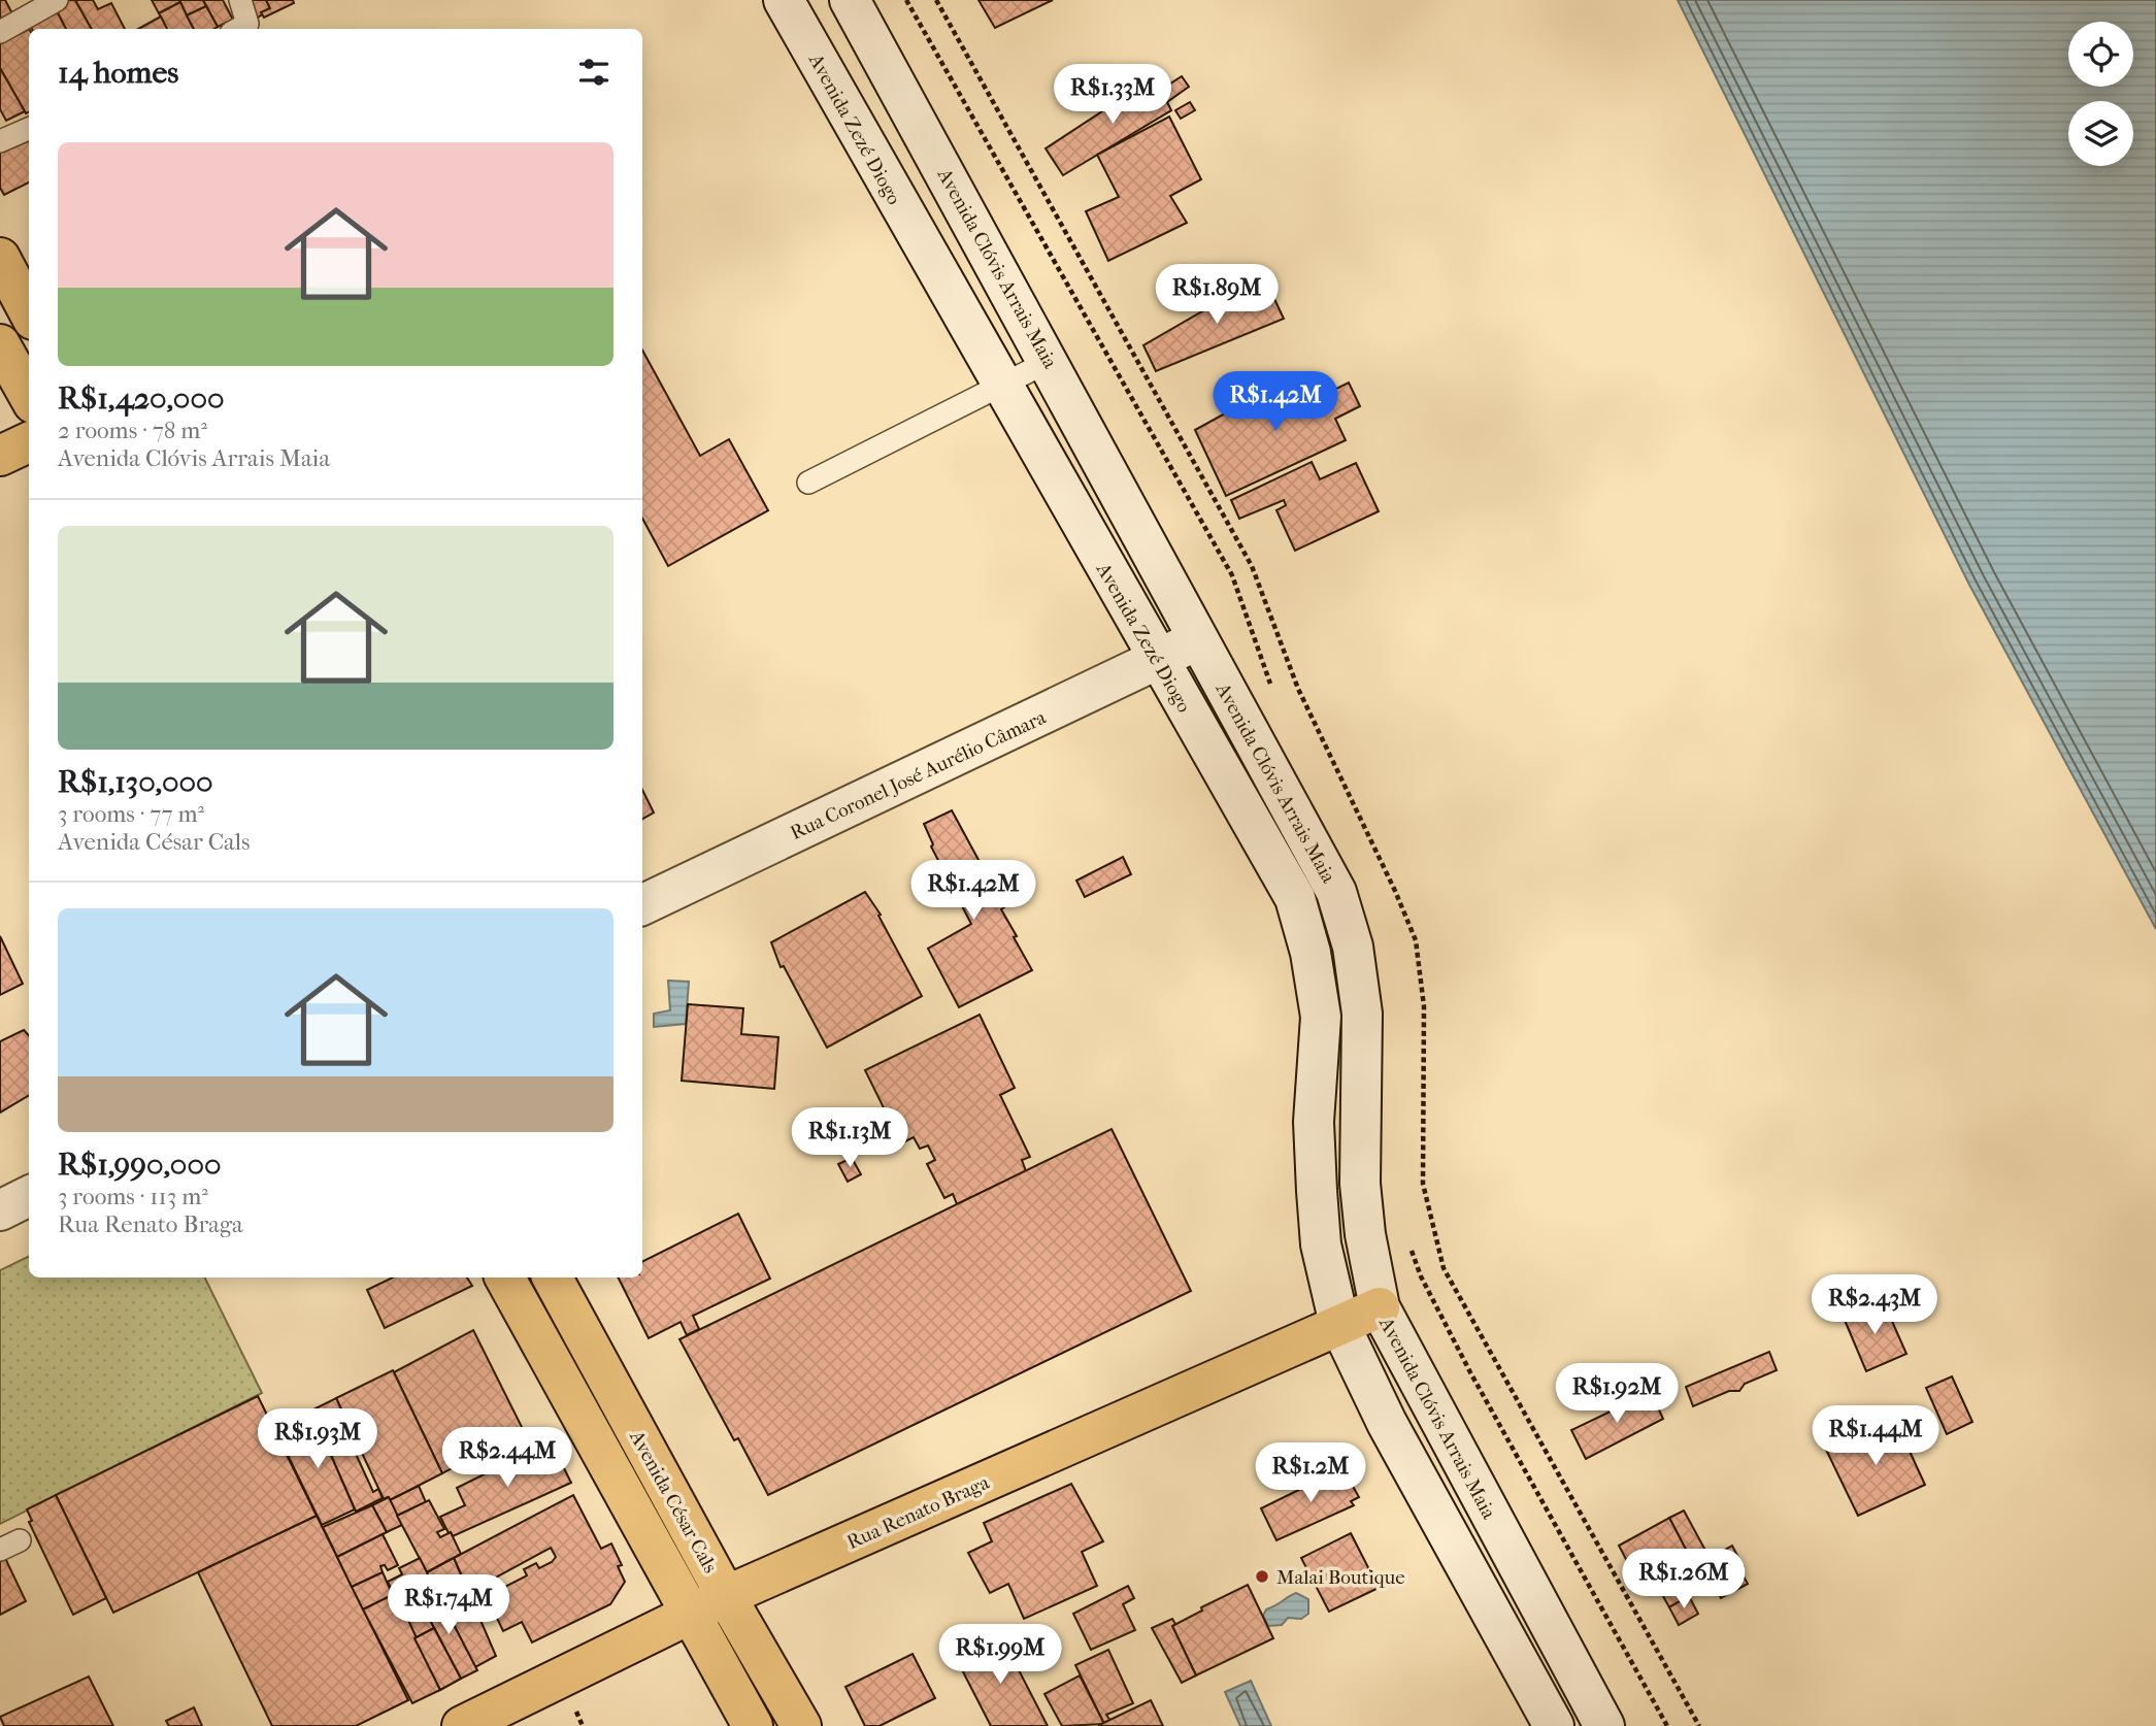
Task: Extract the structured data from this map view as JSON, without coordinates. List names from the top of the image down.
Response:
{
  "streets": {
    "main road": [
      "Avenida Zezé Diogo",
      "Avenida Clóvis Arrais Maia",
      "Rua Coronel José Aurélio Câmara",
      "Avenida César Cals",
      "Rua Renato Braga"
    ]
  },
  "crossings": [
    ["Avenida Zezé Diogo", "Rua Coronel José Aurélio Câmara"],
    ["Avenida Zezé Diogo", "Rua Renato Braga"],
    ["Avenida Clóvis Arrais Maia", "Rua Coronel José Aurélio Câmara"],
    ["Avenida Clóvis Arrais Maia", "Rua Renato Braga"],
    ["Avenida César Cals", "Rua Renato Braga"]
  ],
  "places": ["Malai Boutique"],
  "page": {
    "heading": "14 homes",
    "price": [
      "R$1.33M",
      "R$1.89M",
      "R$1.42M",
      "R$1.42M",
      "R$1.13M",
      "R$2.43M",
      "R$1.92M",
      "R$1.44M",
      "R$1.93M",
      "R$2.44M",
      "R$1.2M",
      "R$1.26M",
      "R$1.74M",
      "R$1.99M"
    ],
    "list": [
      {
        "name": "R$1,420,000",
        "note": "2 rooms · 78 m² · Avenida Clóvis Arrais Maia"
      },
      {
        "name": "R$1,130,000",
        "note": "3 rooms · 77 m² · Avenida César Cals"
      },
      {
        "name": "R$1,990,000",
        "note": "3 rooms · 113 m² · Rua Renato Braga"
      }
    ]
  }
}
